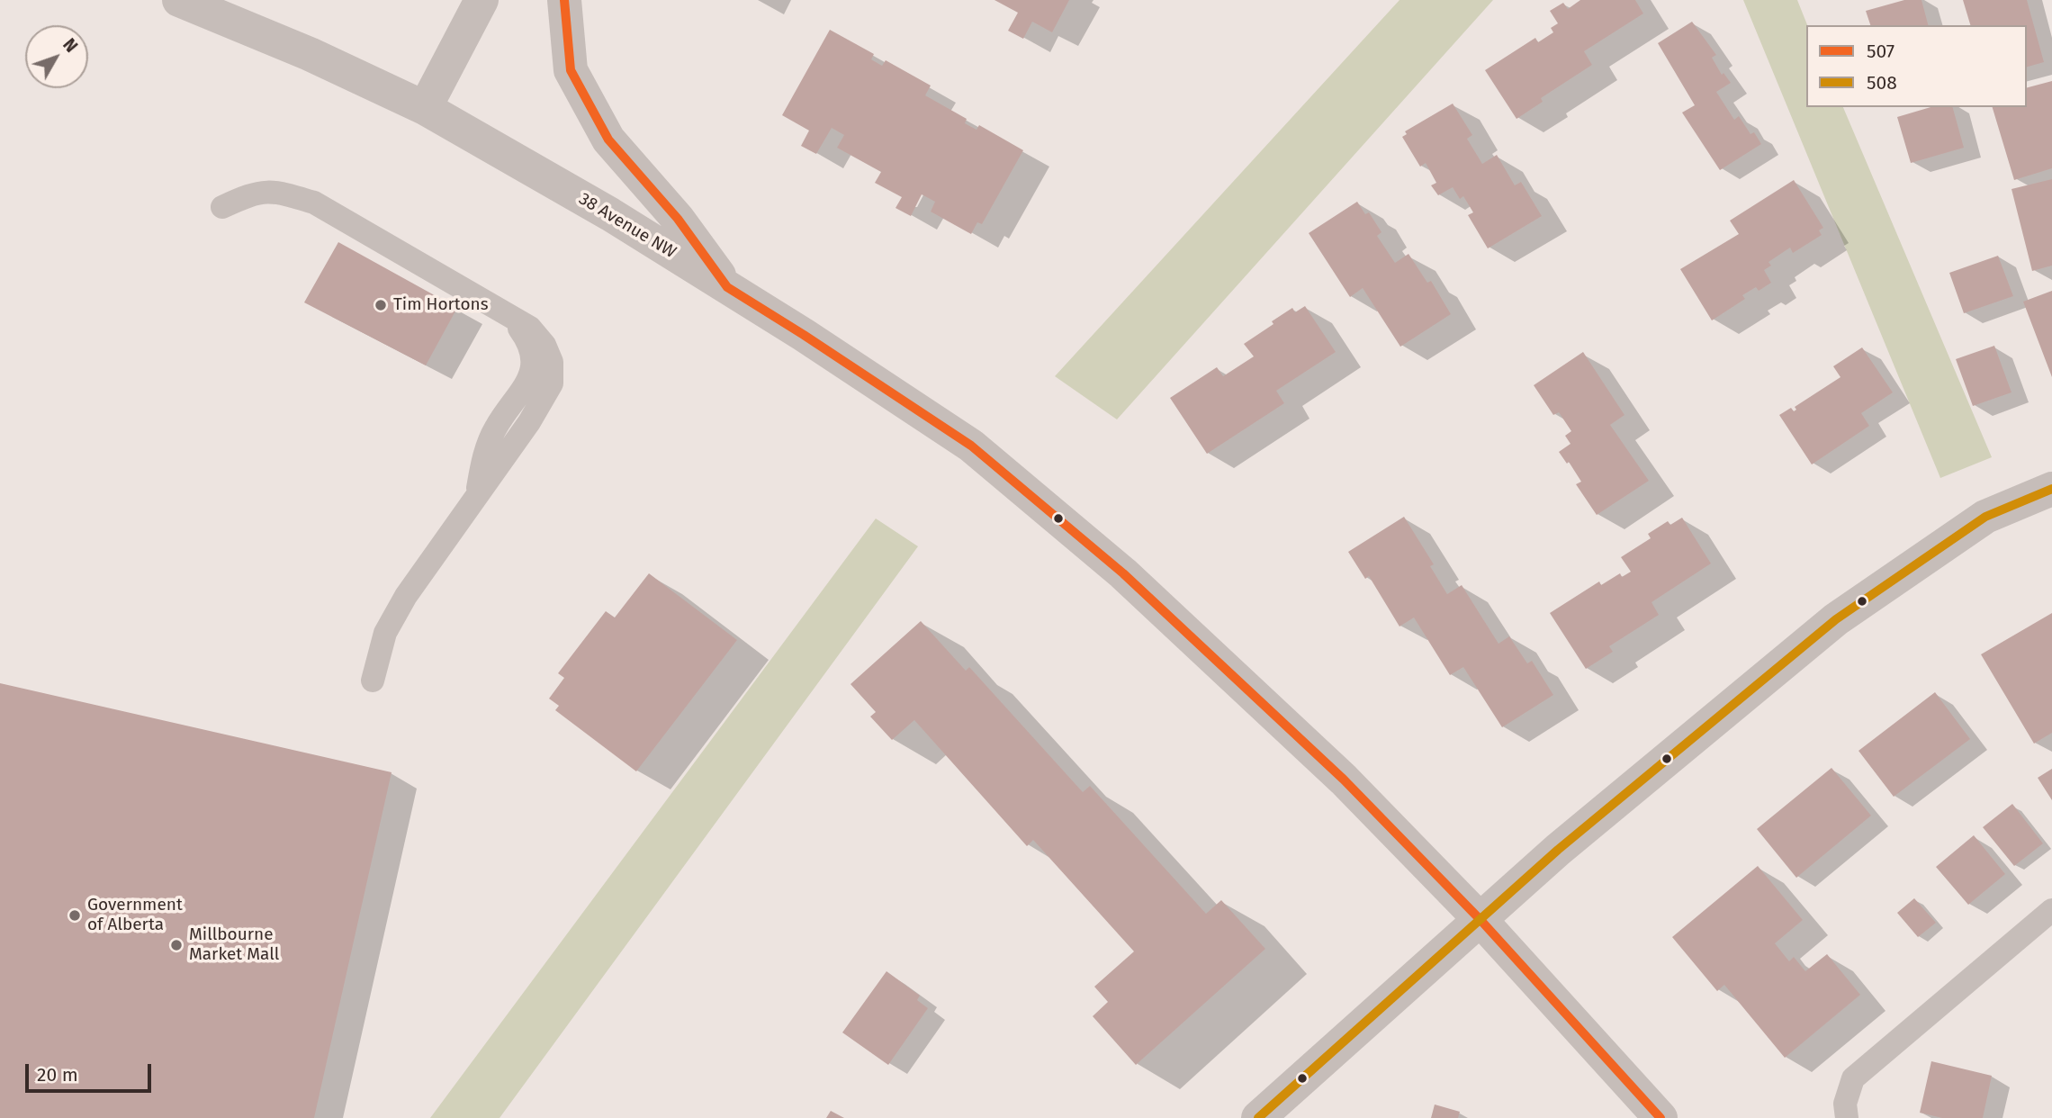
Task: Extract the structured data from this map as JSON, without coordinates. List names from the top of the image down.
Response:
{
  "streets": {
    "street": ["38 Avenue NW"]
  },
  "places": ["Tim Hortons", "Government of Alberta", "Millbourne Market Mall"],
  "lines": ["transit line 507", "transit line 508"],
  "legend": ["507", "508"],
  "scale_bar": "20 m",
  "north": "top right"
}
